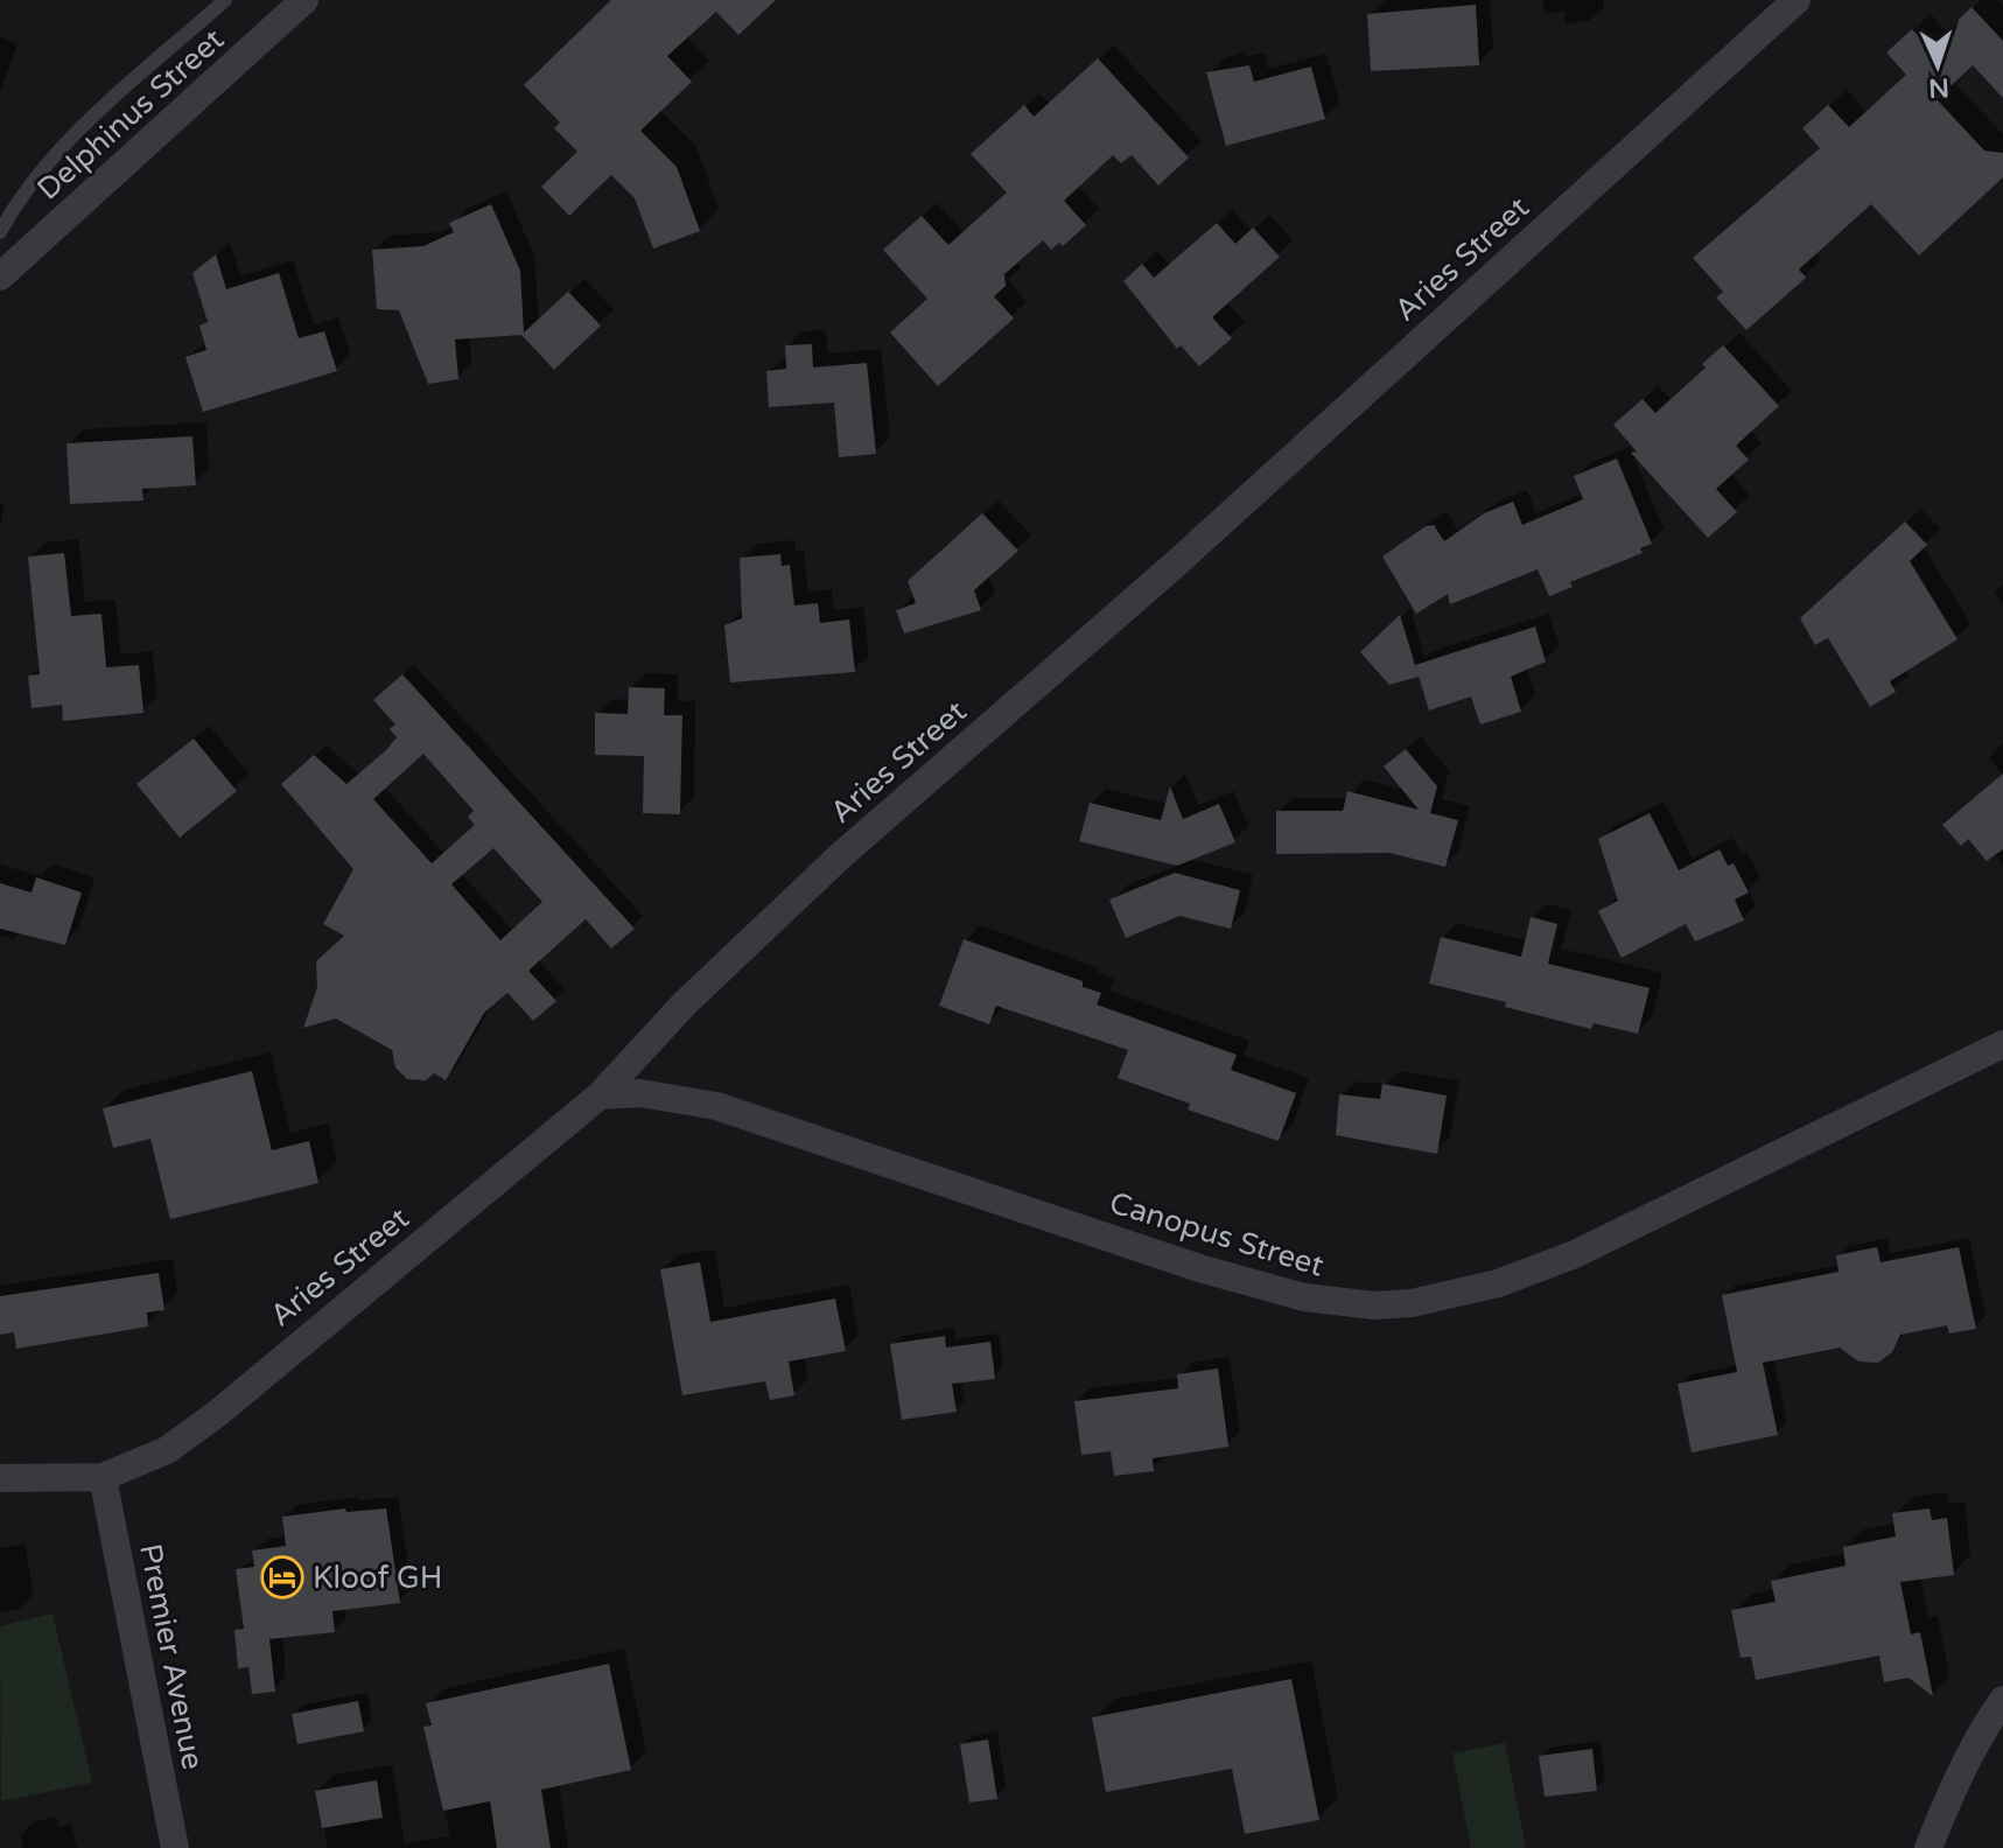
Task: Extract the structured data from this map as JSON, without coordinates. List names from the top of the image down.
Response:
{
  "streets": {
    "street": [
      "Delphinus Street",
      "Aries Street",
      "Canopus Street",
      "Premier Avenue"
    ]
  },
  "crossings": [
    ["Aries Street", "Canopus Street"],
    ["Aries Street", "Premier Avenue"]
  ],
  "places": {
    "hotel": ["Kloof GH"]
  },
  "north": "bottom"
}
